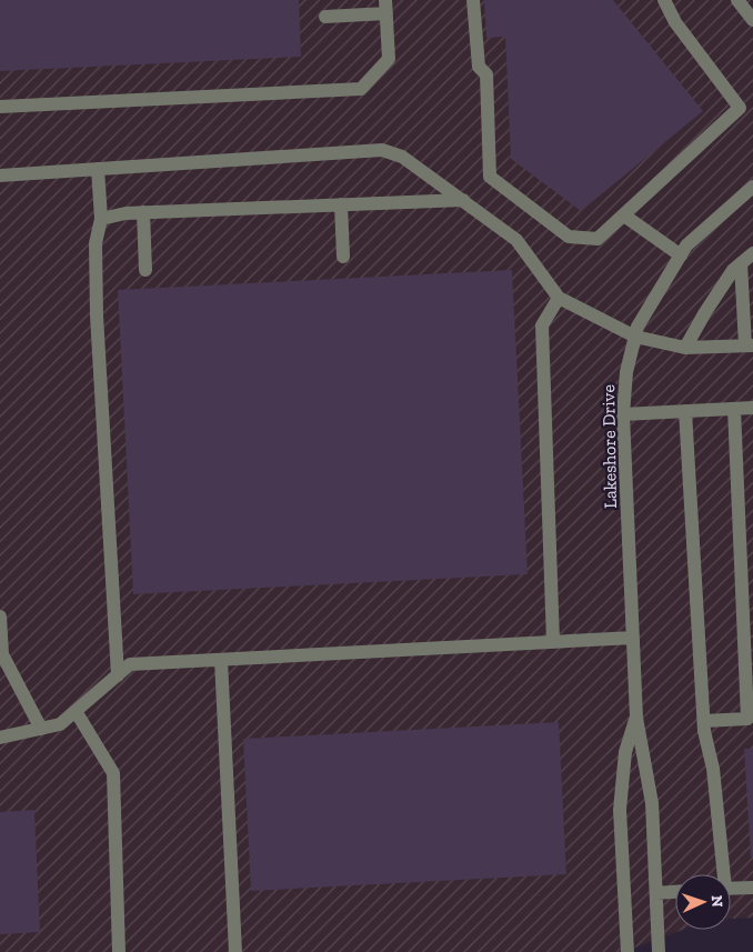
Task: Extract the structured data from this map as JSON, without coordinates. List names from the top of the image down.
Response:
{
  "streets": {
    "street": ["Lakeshore Drive"]
  },
  "north": "right"
}
